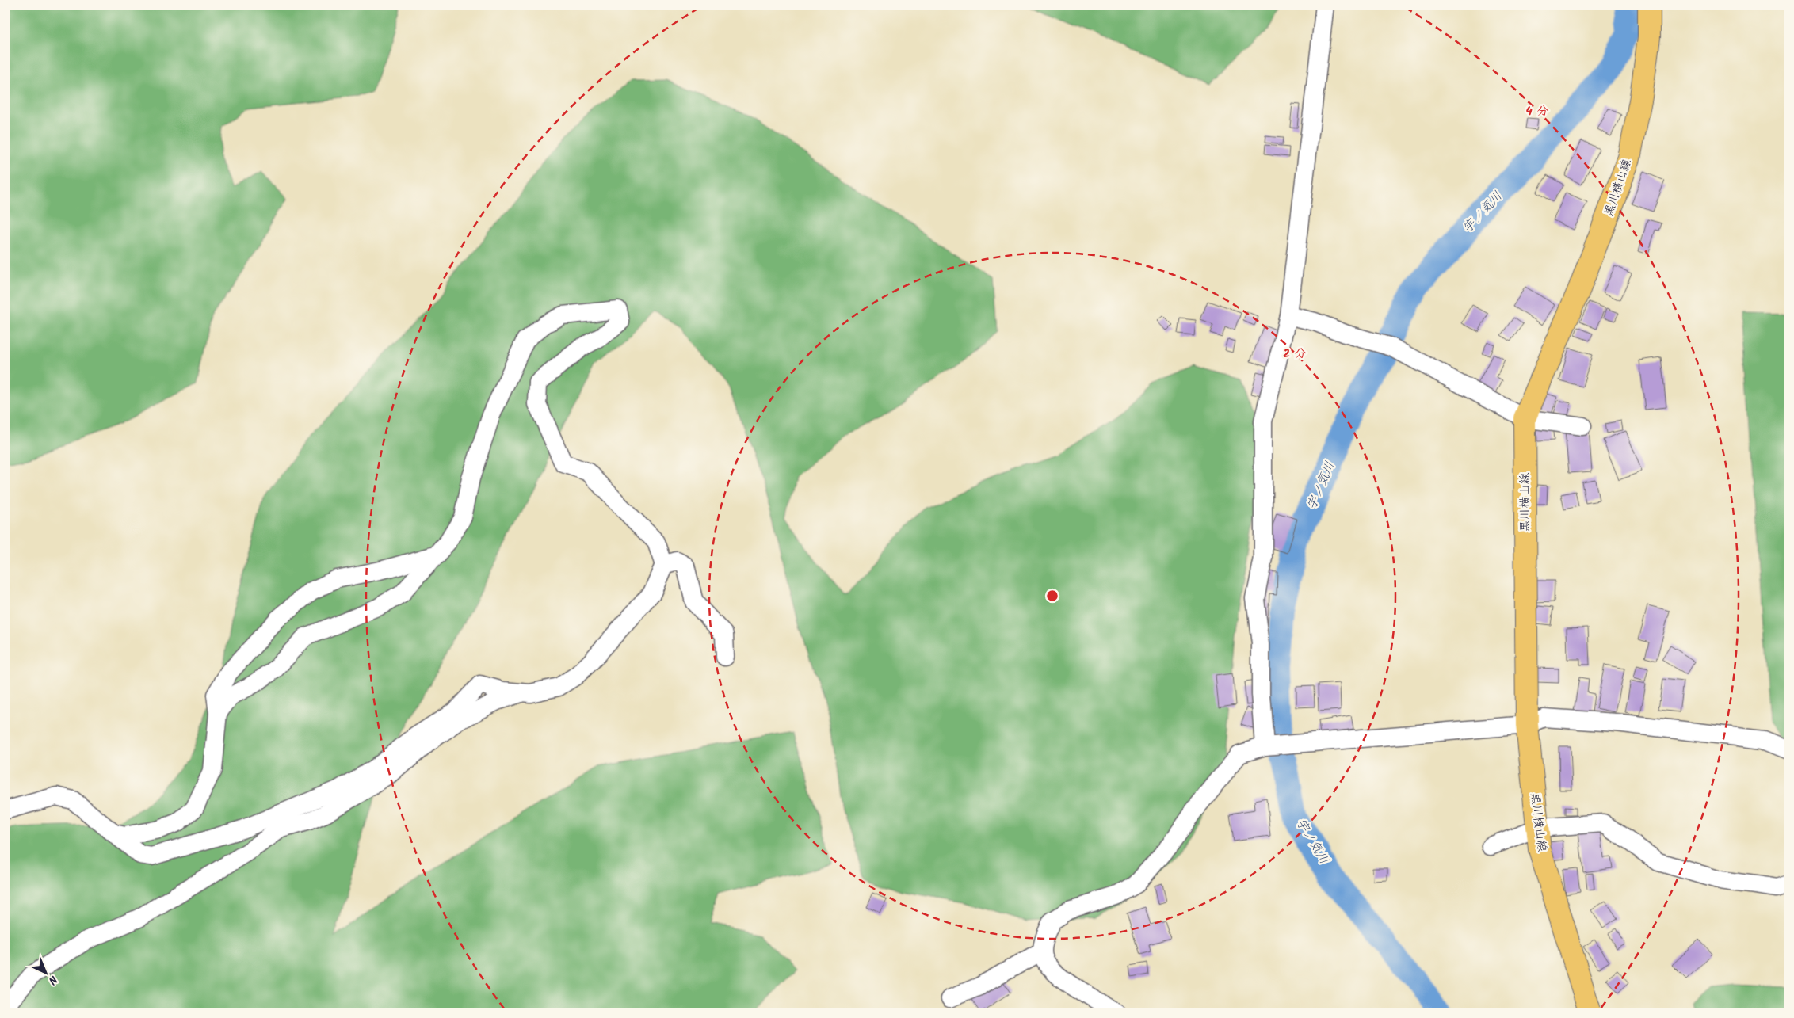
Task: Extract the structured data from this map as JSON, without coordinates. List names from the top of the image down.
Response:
{
  "streets": {
    "main road": ["黒川横山線"]
  },
  "water": ["宇ノ気川"],
  "north": "bottom right",
  "rings": ["4 分", "2 分"]
}
